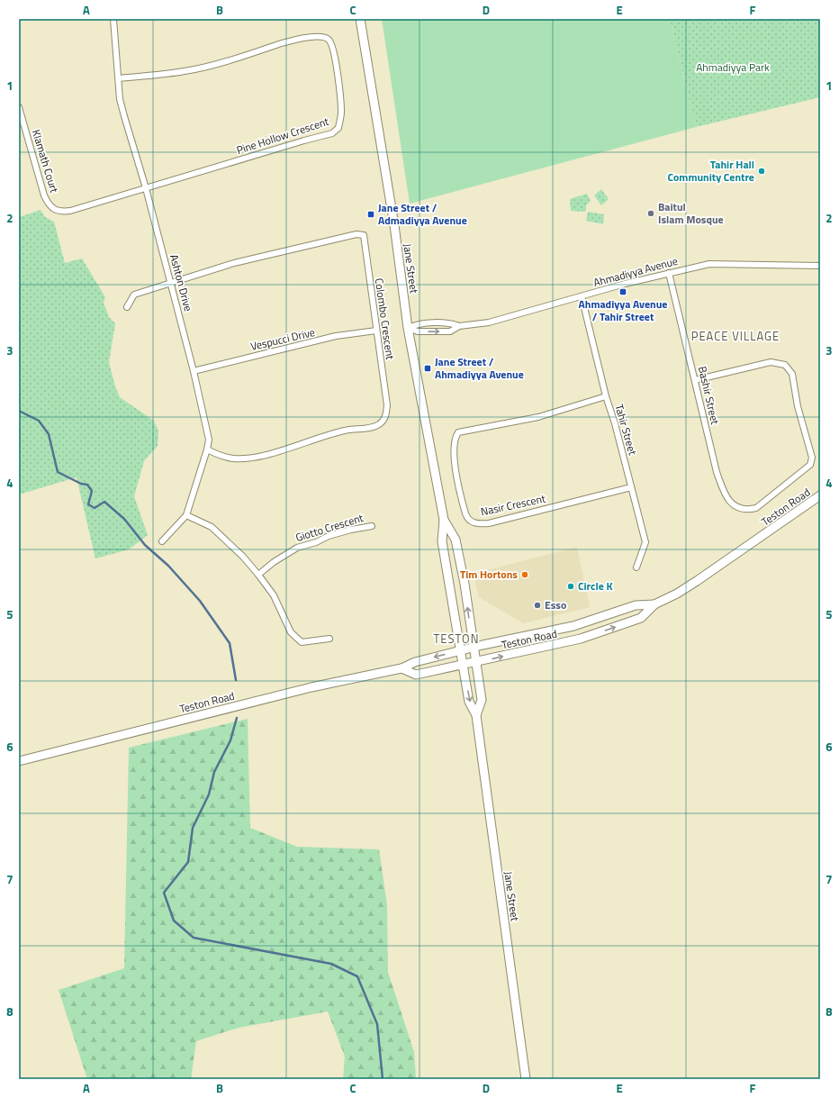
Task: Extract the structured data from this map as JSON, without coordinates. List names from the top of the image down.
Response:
{
  "streets": {
    "main road": ["Jane Street", "Teston Road"],
    "street": [
      "Pine Hollow Crescent",
      "Klamath Court",
      "Ahmadiyya Avenue",
      "Ashton Drive",
      "Colombo Crescent",
      "Vespucci Drive",
      "Bashir Street",
      "Tahir Street",
      "Nasir Crescent",
      "Giotto Crescent"
    ]
  },
  "crossings": [
    ["Pine Hollow Crescent", "Klamath Court"],
    ["Pine Hollow Crescent", "Ashton Drive"],
    ["Klamath Court", "Ashton Drive"],
    ["Jane Street", "Ahmadiyya Avenue"],
    ["Jane Street", "Teston Road"],
    ["Ahmadiyya Avenue", "Bashir Street"],
    ["Ahmadiyya Avenue", "Tahir Street"],
    ["Ashton Drive", "Colombo Crescent"],
    ["Ashton Drive", "Vespucci Drive"],
    ["Colombo Crescent", "Vespucci Drive"],
    ["Tahir Street", "Nasir Crescent"]
  ],
  "districts": ["PEACE VILLAGE", "TESTON"],
  "parks": ["Ahmadiyya Park"],
  "places": {
    "other": [
      "Tahir Hall Community Centre",
      "Baitul Islam Mosque",
      "Tim Hortons",
      "Circle K",
      "Esso"
    ],
    "transit": ["Jane Street / Admadiyya Avenue", "Ahmadiyya Avenue / Tahir Street", "Jane Street / Ahmadiyya Avenue"]
  },
  "grid": {
    "columns": [
      "A",
      "B",
      "C",
      "D",
      "E",
      "F"
    ],
    "rows": [
      "1",
      "2",
      "3",
      "4",
      "5",
      "6",
      "7",
      "8"
    ]
  }
}
